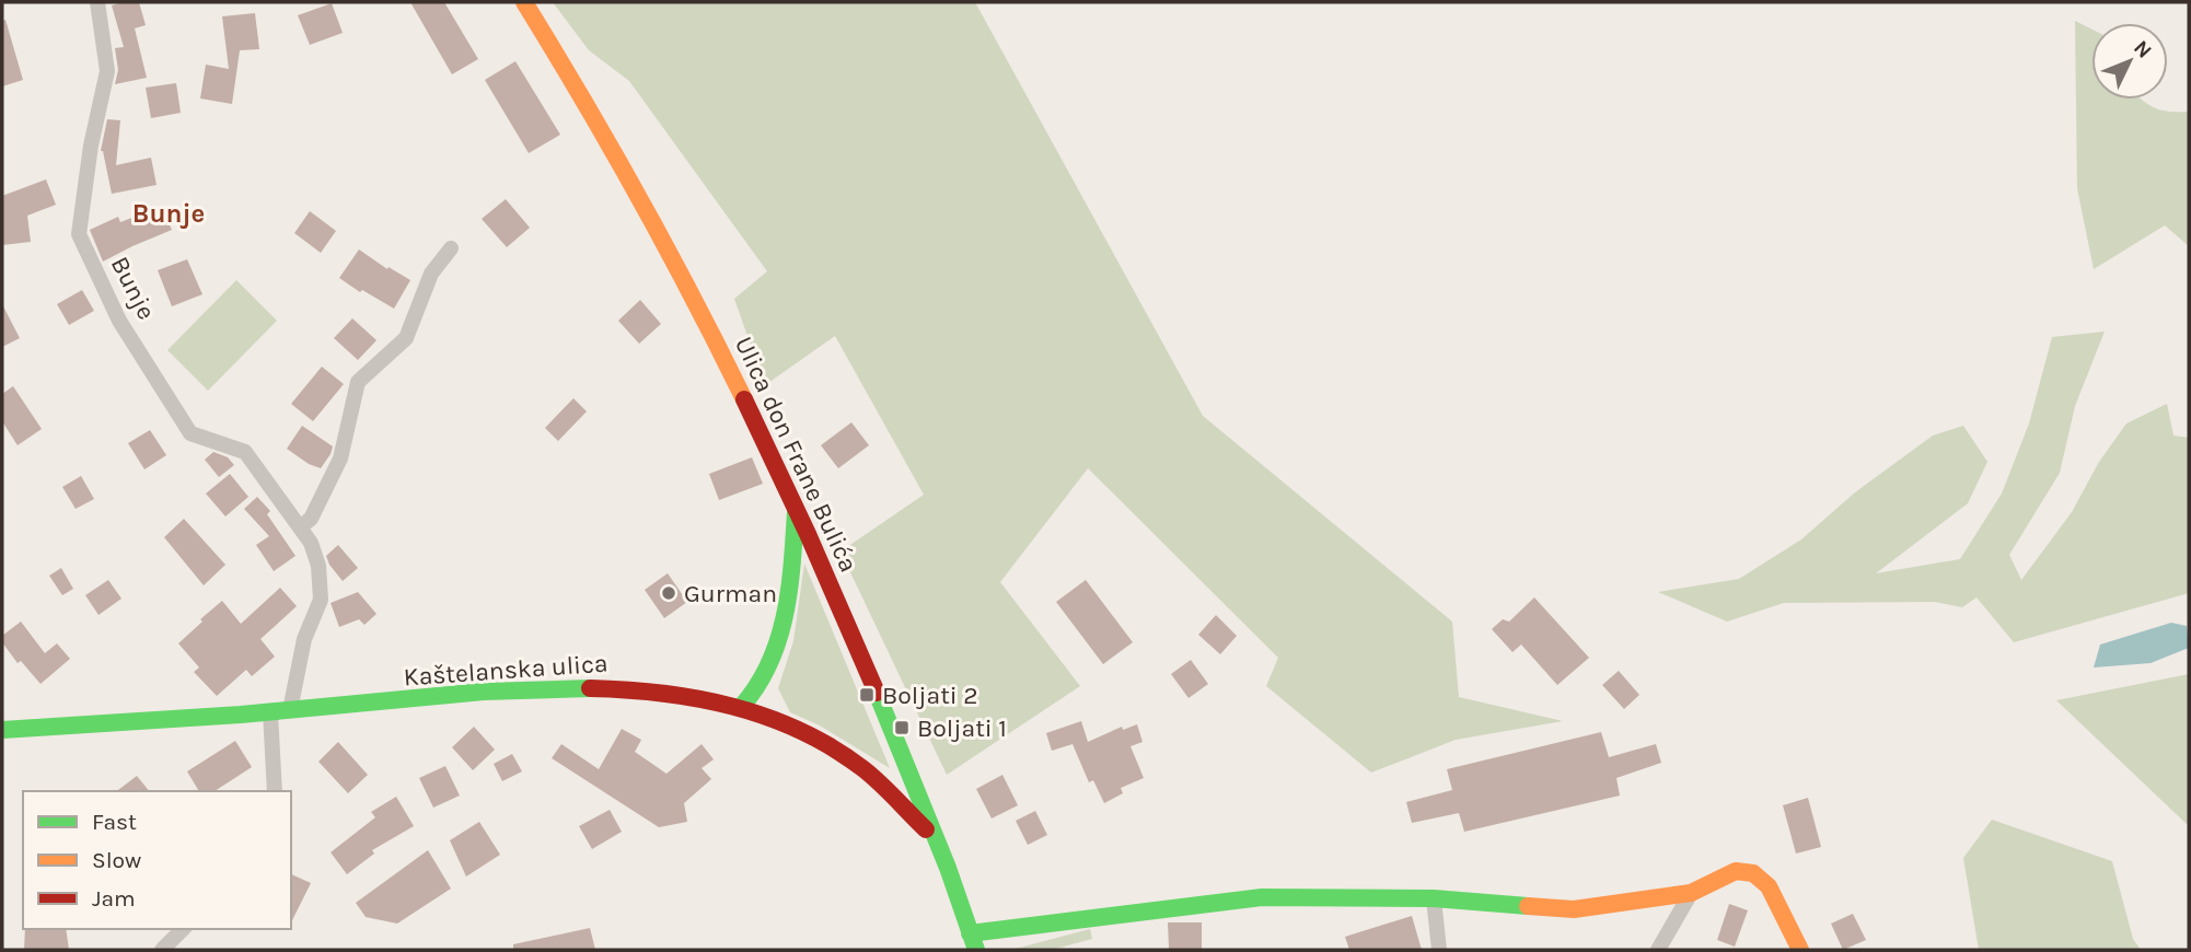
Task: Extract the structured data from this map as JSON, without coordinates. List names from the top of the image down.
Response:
{
  "streets": {
    "street": ["Bunje", "Ulica don Frane Bulića", "Kaštelanska ulica"]
  },
  "crossings": [
    ["Bunje", "Kaštelanska ulica"],
    ["Ulica don Frane Bulića", "Kaštelanska ulica"]
  ],
  "districts": ["Bunje"],
  "places": {
    "other": ["Gurman"],
    "transit": ["Boljati 2", "Boljati 1"]
  },
  "legend": ["Fast", "Slow", "Jam"],
  "north": "top right"
}
